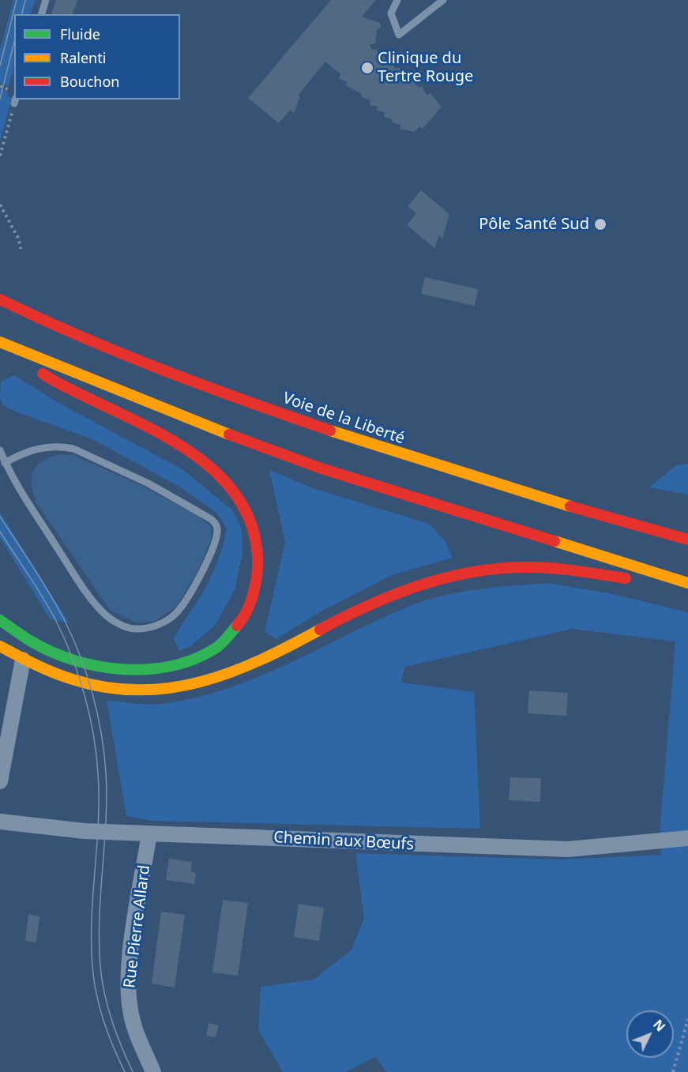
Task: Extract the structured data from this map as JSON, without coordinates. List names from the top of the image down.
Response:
{
  "streets": {
    "highway": ["Voie de la Liberté"],
    "street": ["Chemin aux Bœufs", "Rue Pierre Allard"]
  },
  "crossings": [
    ["Chemin aux Bœufs", "Rue Pierre Allard"]
  ],
  "places": ["Clinique du Tertre Rouge", "Pôle Santé Sud"],
  "legend": ["Fluide", "Ralenti", "Bouchon"],
  "north": "top right"
}
